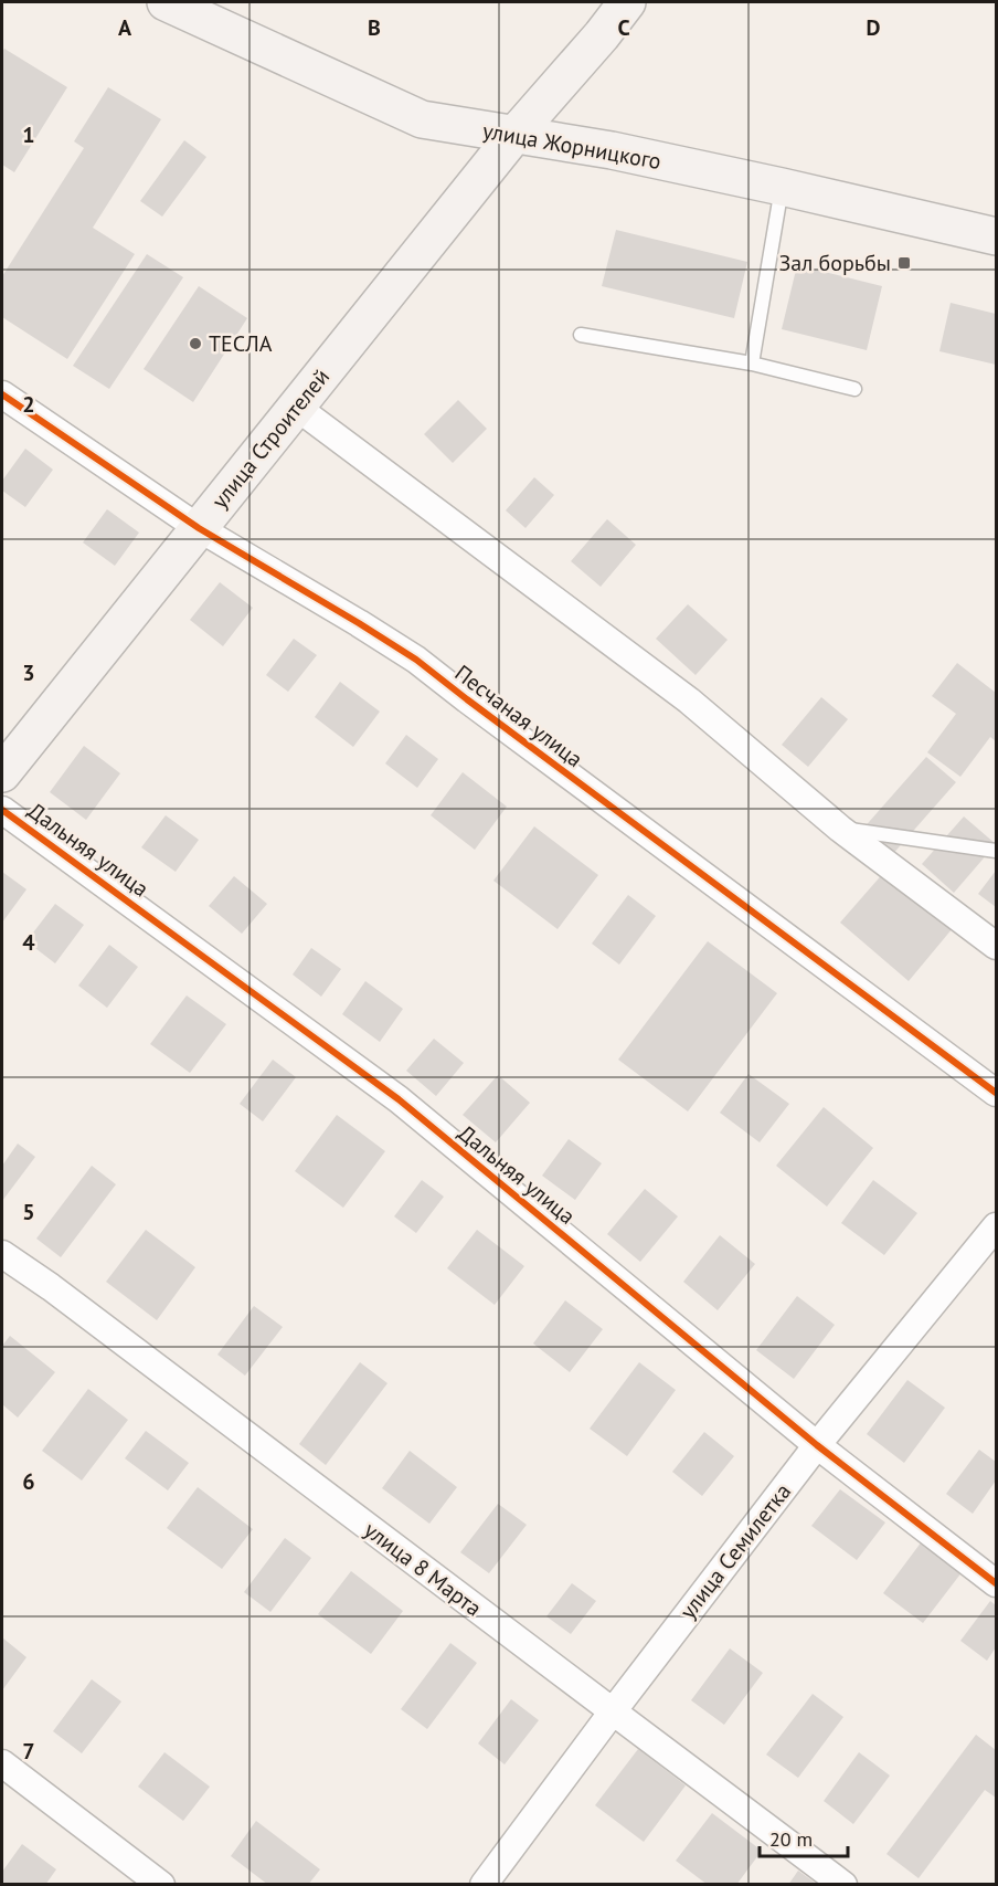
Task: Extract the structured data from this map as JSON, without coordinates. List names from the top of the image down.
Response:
{
  "streets": {
    "main road": ["улица Жорницкого", "улица Строителей"],
    "street": [
      "Песчаная улица",
      "Дальняя улица",
      "улица Семилетка",
      "улица 8 Марта"
    ]
  },
  "crossings": [
    ["улица Жорницкого", "улица Строителей"],
    ["улица Строителей", "Песчаная улица"],
    ["Дальняя улица", "улица Семилетка"],
    ["улица Семилетка", "улица 8 Марта"]
  ],
  "places": {
    "transit": ["Зал борьбы"],
    "other": ["ТЕСЛА"]
  },
  "scale_bar": "20 m",
  "grid": {
    "columns": [
      "A",
      "B",
      "C",
      "D"
    ],
    "rows": [
      "1",
      "2",
      "3",
      "4",
      "5",
      "6",
      "7"
    ]
  }
}
